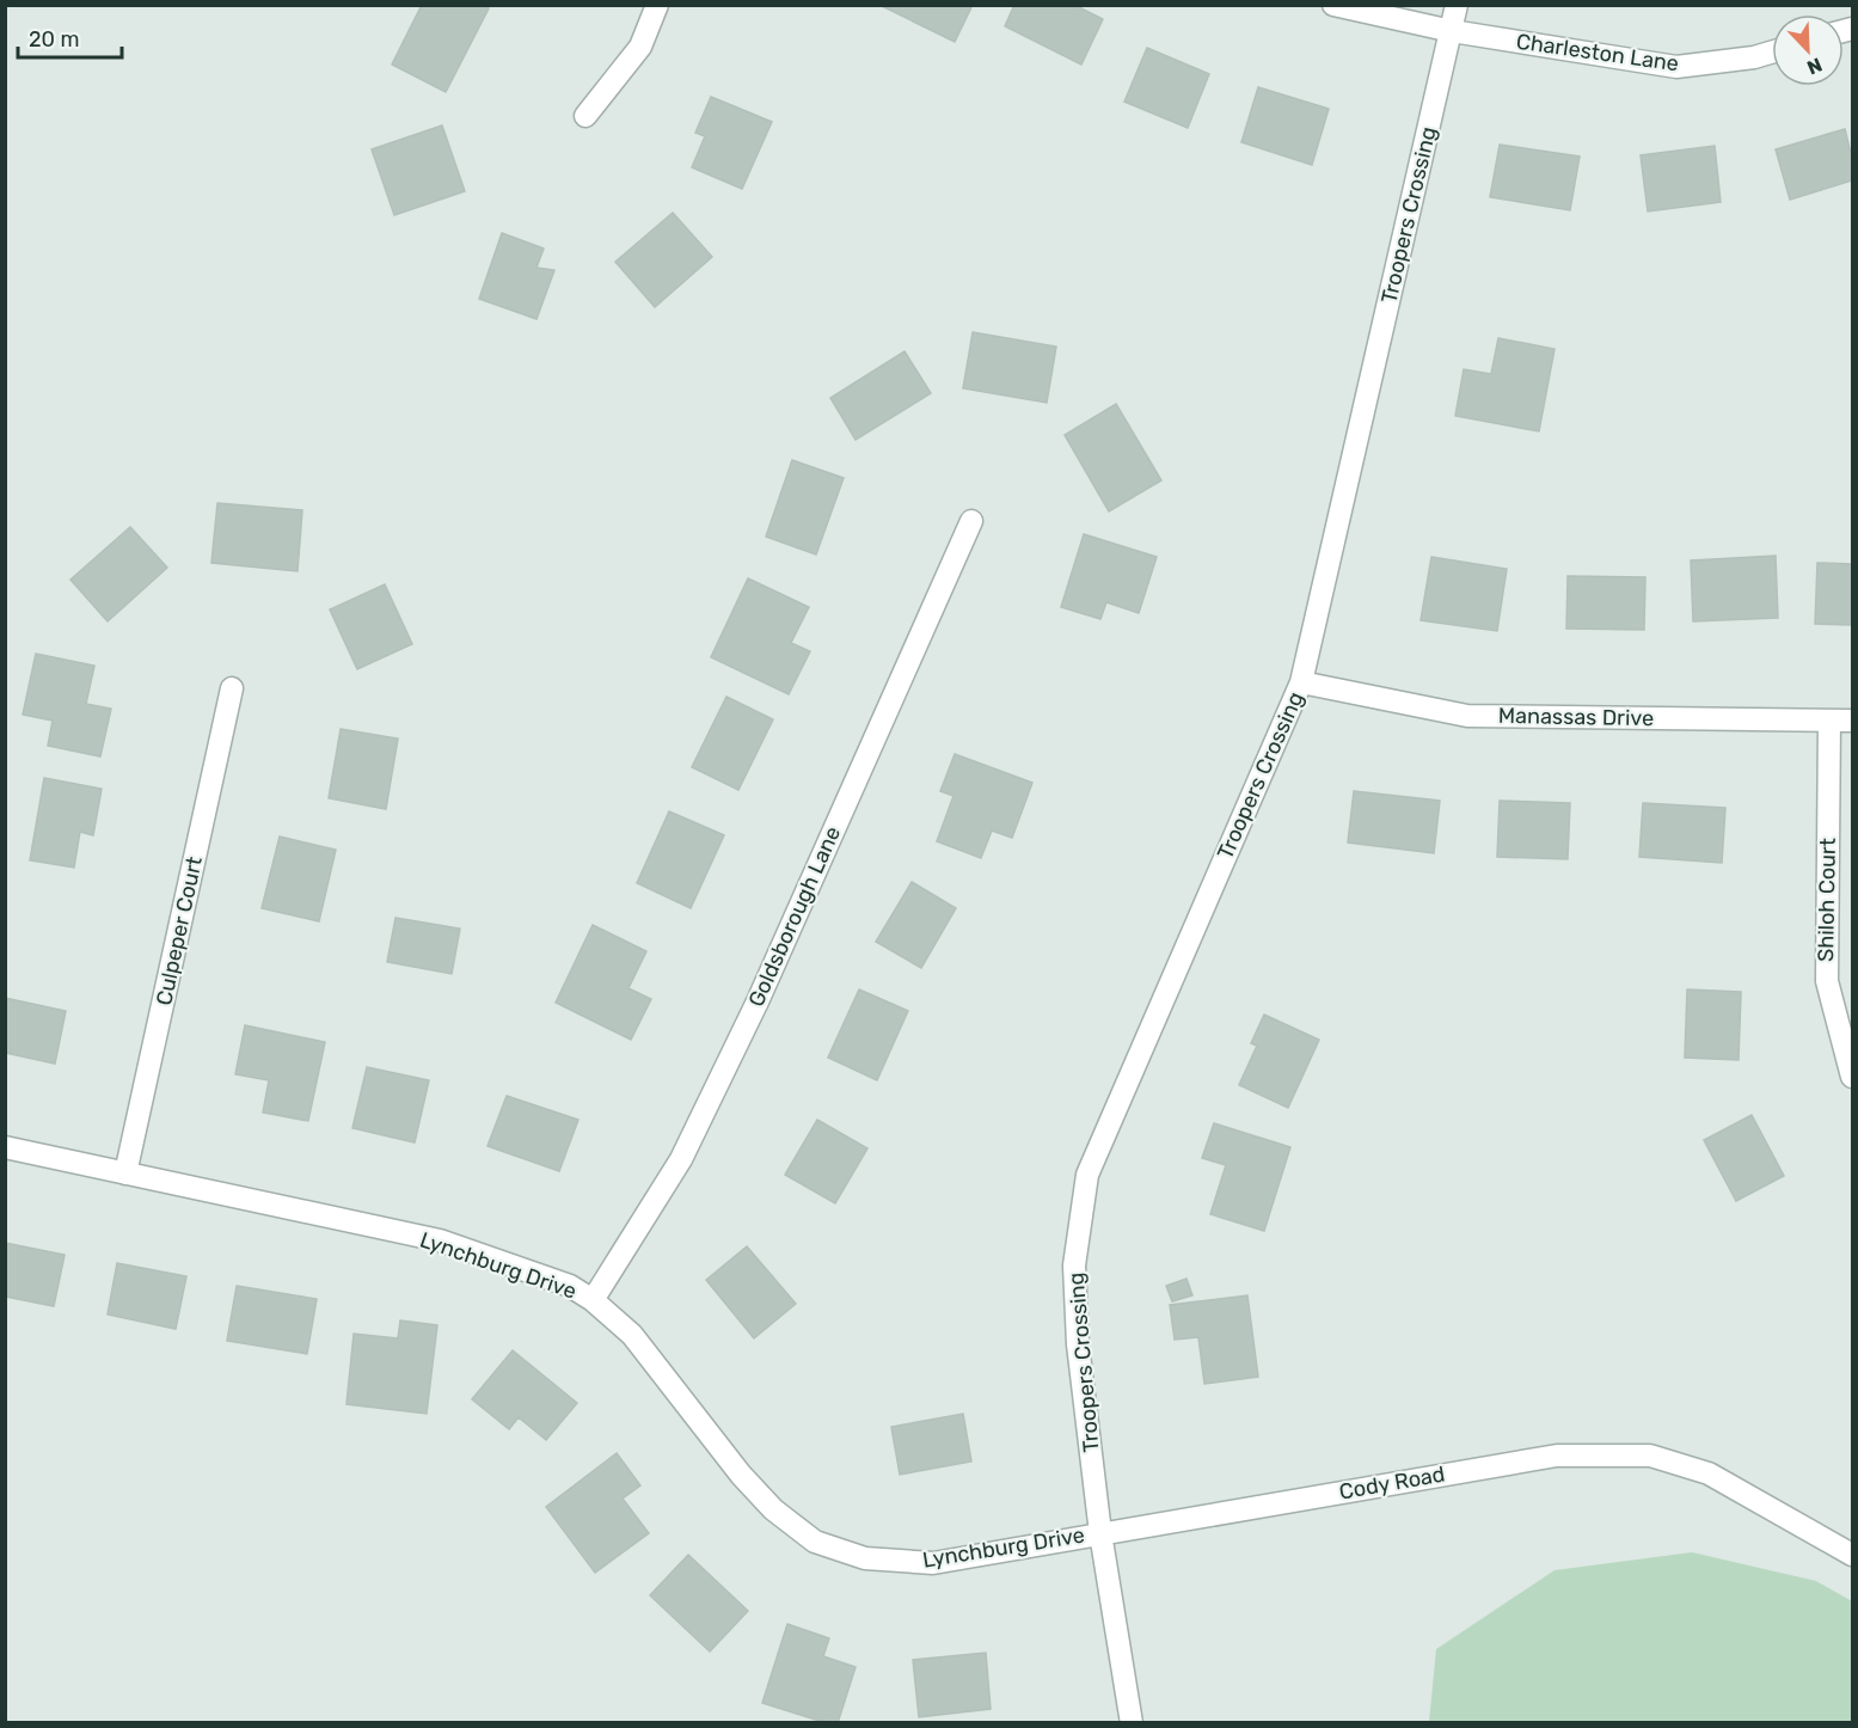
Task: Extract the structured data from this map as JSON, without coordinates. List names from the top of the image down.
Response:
{
  "streets": {
    "street": [
      "Charleston Lane",
      "Troopers Crossing",
      "Manassas Drive",
      "Shiloh Court",
      "Goldsborough Lane",
      "Culpeper Court",
      "Lynchburg Drive",
      "Cody Road"
    ]
  },
  "crossings": [
    ["Charleston Lane", "Troopers Crossing"],
    ["Troopers Crossing", "Manassas Drive"],
    ["Troopers Crossing", "Lynchburg Drive"],
    ["Troopers Crossing", "Cody Road"],
    ["Manassas Drive", "Shiloh Court"],
    ["Goldsborough Lane", "Lynchburg Drive"],
    ["Culpeper Court", "Lynchburg Drive"],
    ["Lynchburg Drive", "Cody Road"]
  ],
  "scale_bar": "20 m",
  "north": "bottom right"
}
